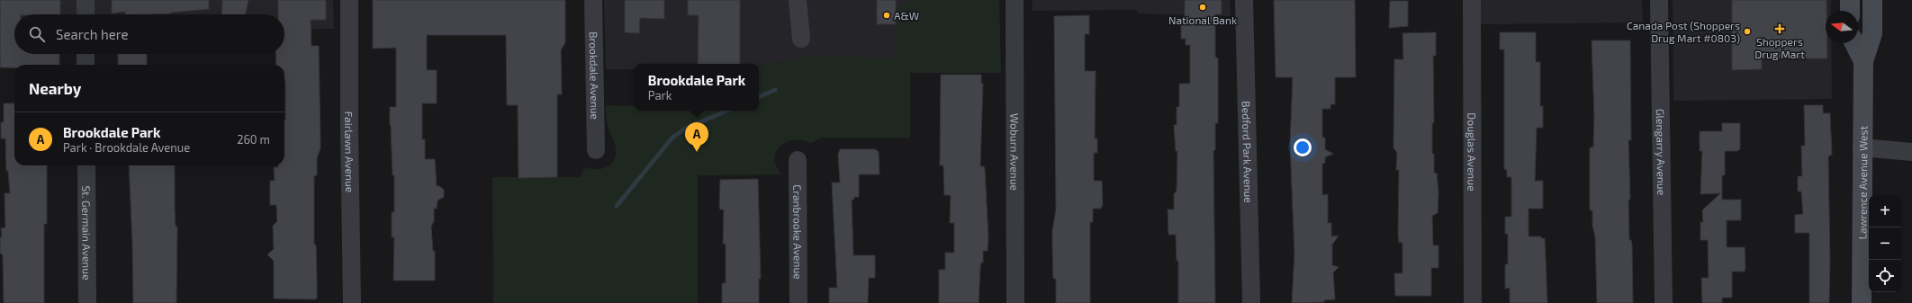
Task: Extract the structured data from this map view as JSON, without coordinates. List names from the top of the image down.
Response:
{
  "streets": {
    "main road": ["Lawrence Avenue West"],
    "street": [
      "Brookdale Avenue",
      "Bedford Park Avenue",
      "Douglas Avenue",
      "Glengarry Avenue",
      "Fairlawn Avenue",
      "Woburn Avenue",
      "St. Germain Avenue",
      "Cranbrooke Avenue"
    ]
  },
  "places": {
    "other": ["National Bank", "A&W", "Canada Post (Shoppers Drug Mart #0803)"],
    "health": ["Shoppers Drug Mart"]
  },
  "north": "left",
  "page": {
    "search": "Search here",
    "popup": ["Brookdale Park", "Park"],
    "heading": "Nearby",
    "list": [
      {
        "mark": "A",
        "name": "Brookdale Park",
        "note": "Park · Brookdale Avenue",
        "value": "260 m"
      }
    ],
    "pins": "A",
    "map_buttons": ["+", "−"]
  }
}
